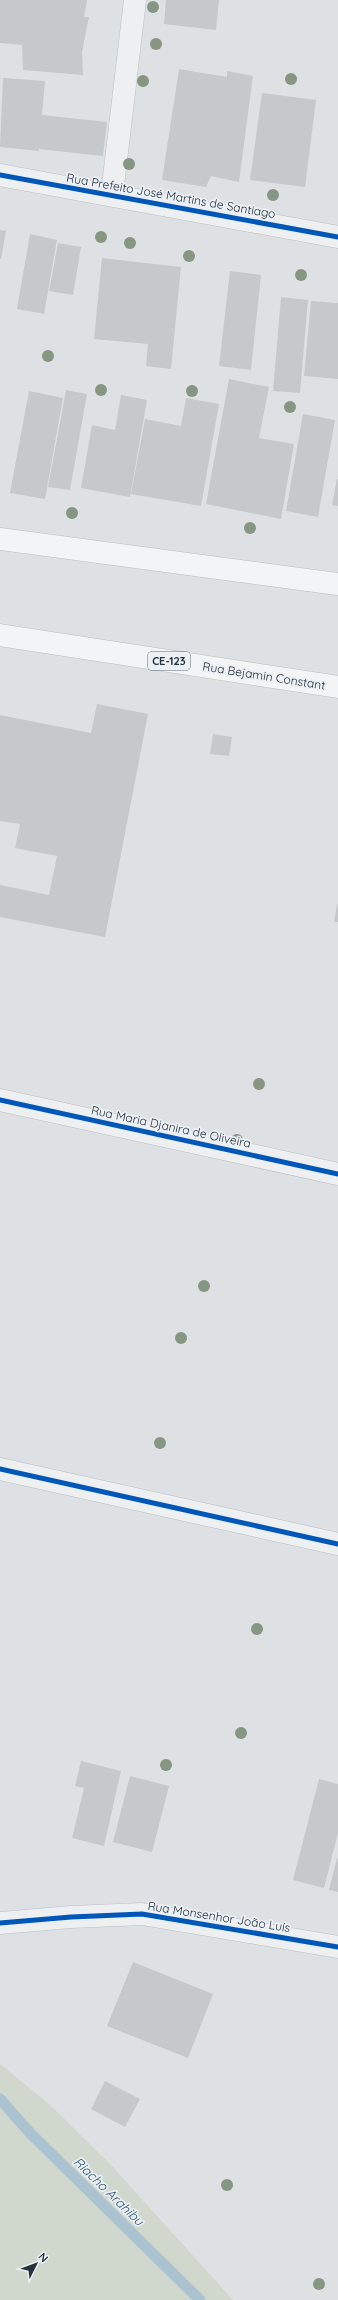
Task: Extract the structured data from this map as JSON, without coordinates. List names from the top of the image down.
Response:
{
  "streets": {
    "main road": ["CE-123", "Rua Bejamin Constant"],
    "street": ["Rua Prefeito José Martins de Santiago", "Rua Maria Djanira de Oliveira", "Rua Monsenhor João Luís"]
  },
  "water": ["Riacho Arahibu"],
  "north": "top right"
}
